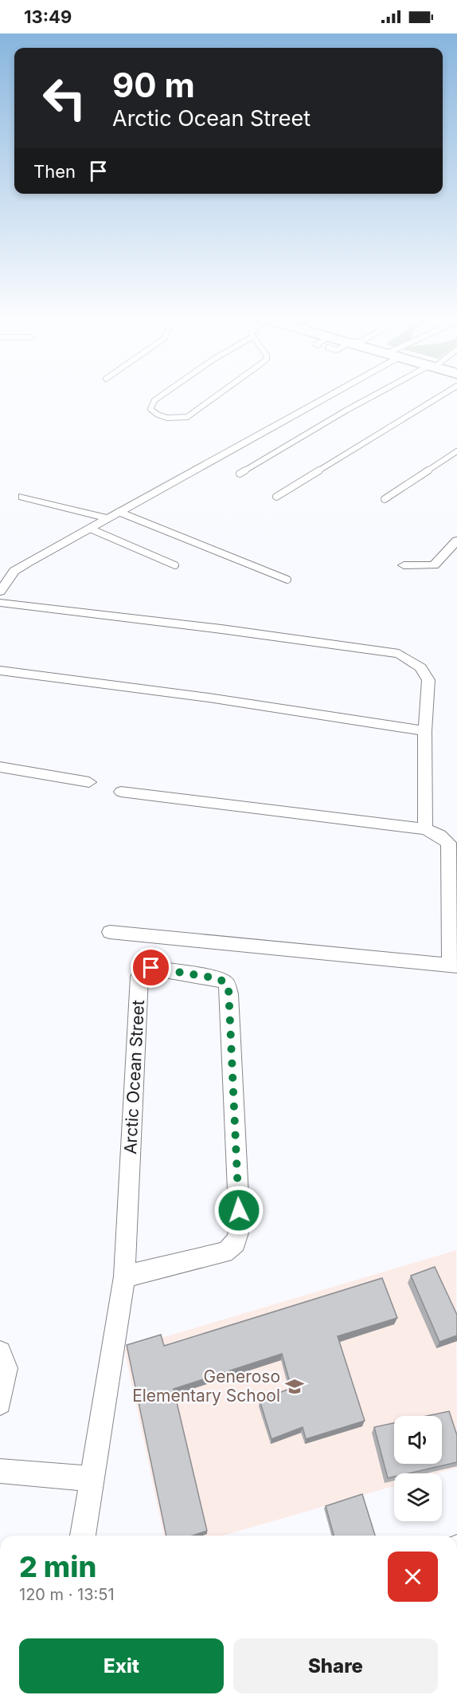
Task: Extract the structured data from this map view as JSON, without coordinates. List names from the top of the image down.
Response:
{
  "streets": {
    "street": ["Arctic Ocean Street"]
  },
  "places": {
    "school or university": ["Generoso Elementary School"]
  },
  "page": {
    "status": "13:49",
    "turn": ["90 m", "Arctic Ocean Street"],
    "then": "Then",
    "heading": ["2 min", "120 m · 13:51"],
    "buttons": ["Exit", "Share"]
  }
}
